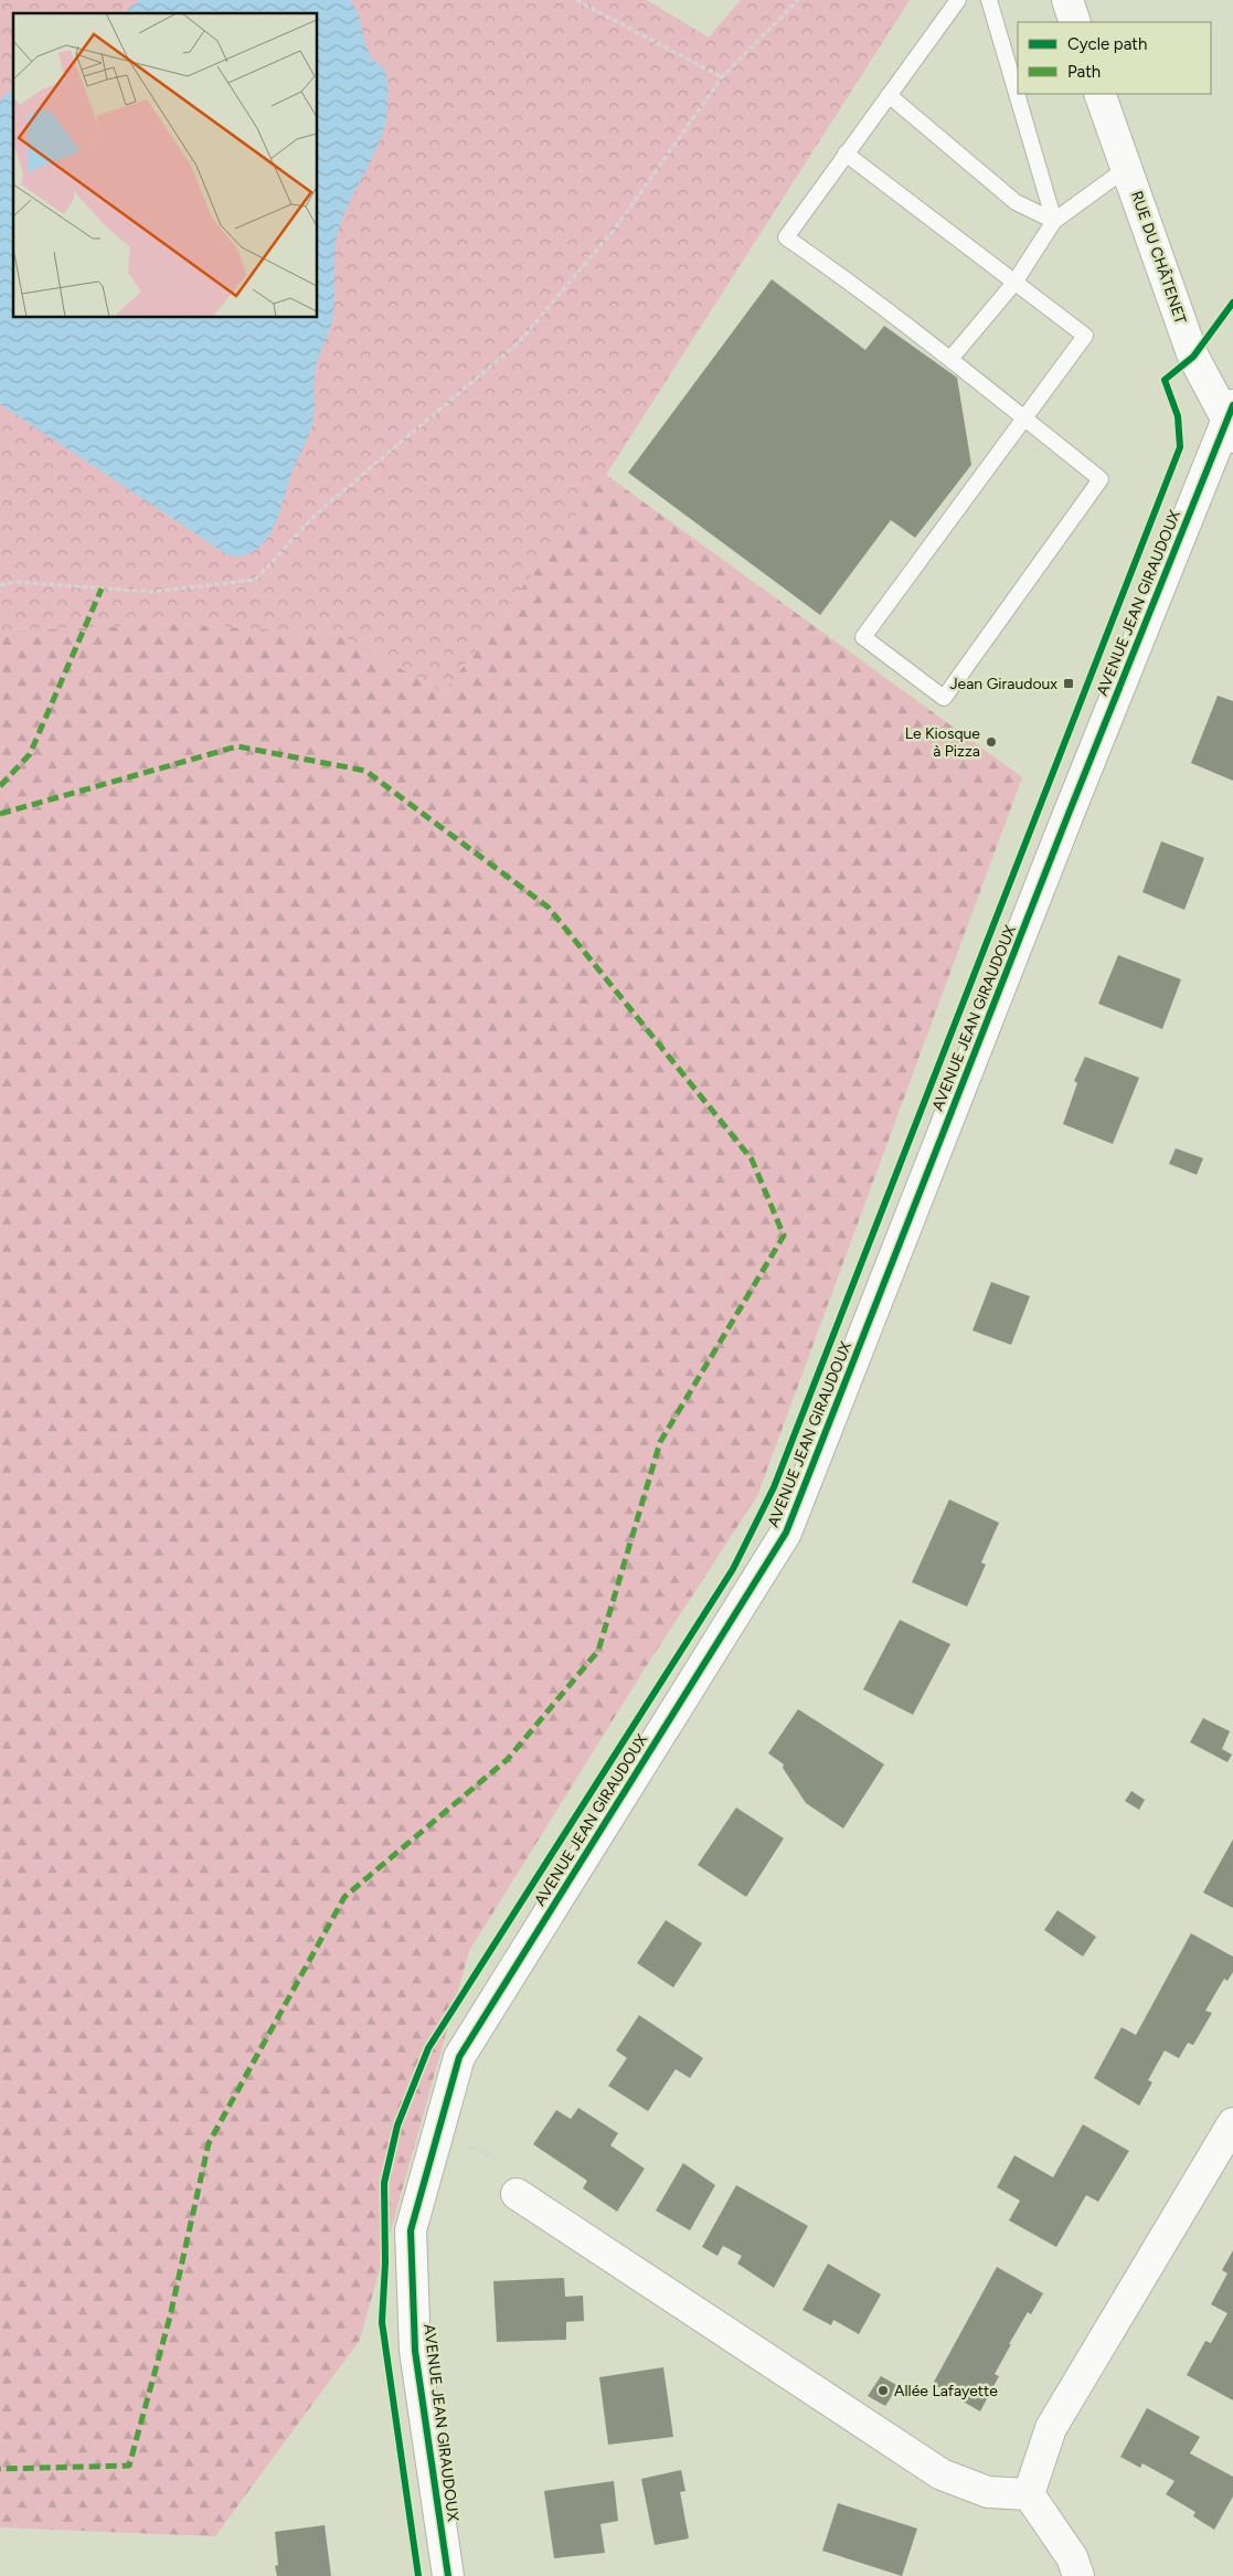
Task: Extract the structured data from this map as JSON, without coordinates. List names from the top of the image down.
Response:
{
  "streets": {
    "street": ["RUE DU CHÂTENET", "AVENUE JEAN GIRAUDOUX"]
  },
  "crossings": [
    ["RUE DU CHÂTENET", "AVENUE JEAN GIRAUDOUX"]
  ],
  "places": {
    "transit": ["Jean Giraudoux"],
    "other": ["Le Kiosque à Pizza", "Allée Lafayette"]
  },
  "legend": ["Cycle path", "Path"]
}
